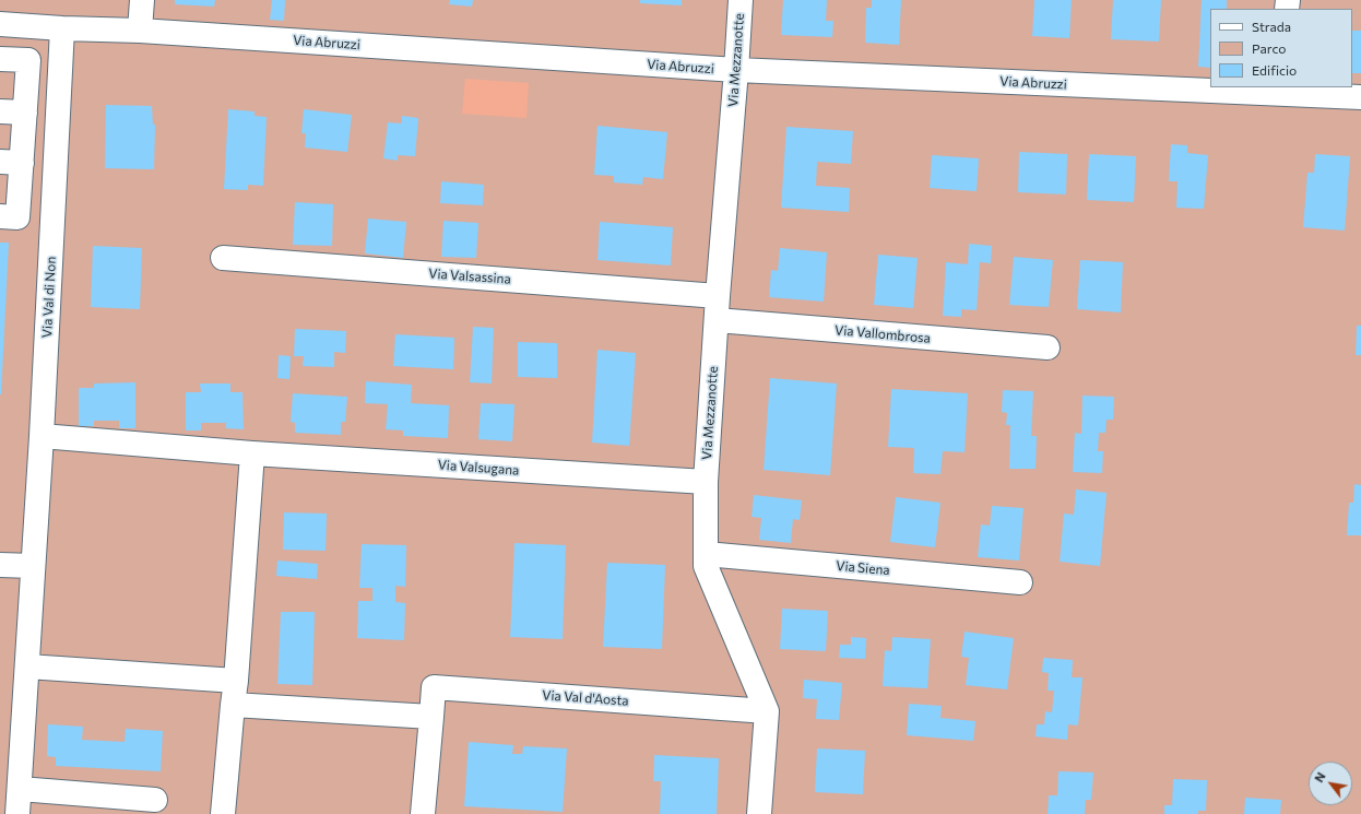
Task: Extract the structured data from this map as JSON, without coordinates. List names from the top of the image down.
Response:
{
  "streets": {
    "street": [
      "Via Abruzzi",
      "Via Mezzanotte",
      "Via Valsassina",
      "Via Val di Non",
      "Via Vallombrosa",
      "Via Valsugana",
      "Via Siena",
      "Via Val d'Aosta"
    ]
  },
  "crossings": [
    ["Via Abruzzi", "Via Mezzanotte"],
    ["Via Abruzzi", "Via Val di Non"],
    ["Via Mezzanotte", "Via Valsassina"],
    ["Via Mezzanotte", "Via Vallombrosa"],
    ["Via Mezzanotte", "Via Valsugana"],
    ["Via Mezzanotte", "Via Siena"],
    ["Via Mezzanotte", "Via Val d'Aosta"],
    ["Via Val di Non", "Via Valsugana"]
  ],
  "legend": ["Strada", "Parco", "Edificio"],
  "north": "top left"
}
